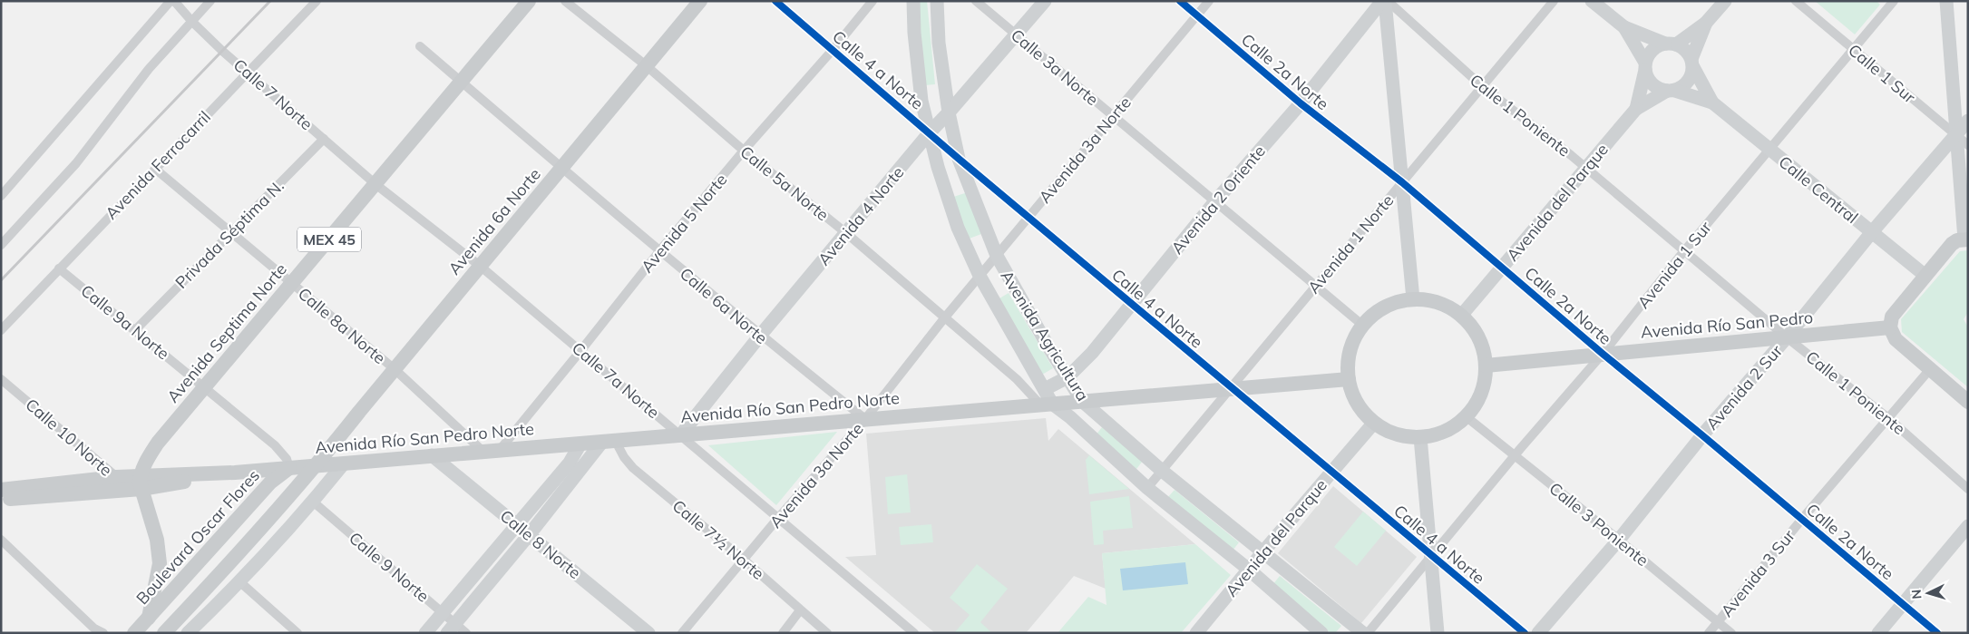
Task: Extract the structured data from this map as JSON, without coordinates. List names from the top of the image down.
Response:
{
  "streets": {
    "main road": [
      "Calle Central",
      "Avenida 2 Oriente",
      "Avenida del Parque",
      "Avenida 4 Norte",
      "Avenida 6a Norte",
      "MEX 45",
      "Avenida Río San Pedro",
      "Avenida Septima Norte",
      "Avenida Agricultura",
      "Avenida 2 Sur",
      "Avenida Río San Pedro Norte",
      "Boulevard Oscar Flores",
      "Calle 8 Norte"
    ],
    "street": [
      "Calle 3a Norte",
      "Calle 4 a Norte",
      "Calle 2a Norte",
      "Calle 1 Sur",
      "Calle 7 Norte",
      "Calle 1 Poniente",
      "Avenida 3a Norte",
      "Avenida Ferrocarril",
      "Calle 5a Norte",
      "Avenida 5 Norte",
      "Privada Séptima N.",
      "Avenida 1 Norte",
      "Avenida 1 Sur",
      "Calle 6a Norte",
      "Calle 9a Norte",
      "Calle 8a Norte",
      "Calle 7a Norte",
      "Calle 10 Norte",
      "Calle 3 Poniente",
      "Calle 7½ Norte",
      "Calle 9 Norte",
      "Avenida 3 Sur"
    ]
  },
  "crossings": [
    ["Calle 3a Norte", "Avenida 3a Norte"],
    ["Calle 3a Norte", "Avenida 2 Oriente"],
    ["Calle 3a Norte", "Avenida del Parque"],
    ["Calle 3a Norte", "Avenida 4 Norte"],
    ["Calle 3a Norte", "Avenida 1 Norte"],
    ["Calle 3a Norte", "Avenida Río San Pedro"],
    ["Calle 3a Norte", "Avenida Río San Pedro Norte"],
    ["Calle 3a Norte", "Calle 3 Poniente"],
    ["Calle 4 a Norte", "Avenida 3a Norte"],
    ["Calle 4 a Norte", "Avenida 2 Oriente"],
    ["Calle 4 a Norte", "Avenida del Parque"],
    ["Calle 4 a Norte", "Avenida 4 Norte"],
    ["Calle 4 a Norte", "Avenida 5 Norte"],
    ["Calle 4 a Norte", "Avenida 1 Norte"],
    ["Calle 4 a Norte", "Avenida 1 Sur"],
    ["Calle 4 a Norte", "Avenida Agricultura"],
    ["Calle 4 a Norte", "Avenida Río San Pedro Norte"],
    ["Calle 2a Norte", "Avenida 3a Norte"],
    ["Calle 2a Norte", "Avenida 2 Oriente"],
    ["Calle 2a Norte", "Avenida del Parque"],
    ["Calle 2a Norte", "Avenida 1 Norte"],
    ["Calle 2a Norte", "Avenida 1 Sur"],
    ["Calle 2a Norte", "Avenida Río San Pedro"],
    ["Calle 2a Norte", "Avenida 2 Sur"],
    ["Calle 2a Norte", "Avenida 3 Sur"],
    ["Calle 1 Sur", "Avenida 1 Sur"],
    ["Calle 1 Sur", "Avenida 2 Sur"],
    ["Calle 7 Norte", "Avenida Ferrocarril"],
    ["Calle 7 Norte", "Privada Séptima N."],
    ["Calle 7 Norte", "Avenida Septima Norte"],
    ["Calle 7 Norte", "Calle 7a Norte"],
    ["Calle 1 Poniente", "Avenida 2 Oriente"],
    ["Calle 1 Poniente", "Avenida del Parque"],
    ["Calle 1 Poniente", "Avenida 1 Norte"],
    ["Calle 1 Poniente", "Avenida 1 Sur"],
    ["Calle 1 Poniente", "Avenida Río San Pedro"],
    ["Calle 1 Poniente", "Avenida 2 Sur"],
    ["Calle 1 Poniente", "Avenida 3 Sur"],
    ["Avenida 3a Norte", "Calle 5a Norte"],
    ["Avenida 3a Norte", "Calle 6a Norte"],
    ["Avenida 3a Norte", "Avenida Agricultura"],
    ["Avenida 3a Norte", "Calle 7a Norte"],
    ["Avenida 3a Norte", "Avenida Río San Pedro Norte"],
    ["Avenida 3a Norte", "Calle 7½ Norte"],
    ["Avenida Ferrocarril", "Calle 9a Norte"],
    ["Avenida Ferrocarril", "Calle 8a Norte"],
    ["Calle 5a Norte", "Avenida 4 Norte"],
    ["Calle 5a Norte", "Avenida 6a Norte"],
    ["Calle 5a Norte", "Avenida 5 Norte"],
    ["Calle 5a Norte", "Avenida Agricultura"],
    ["Calle 5a Norte", "Avenida Río San Pedro Norte"],
    ["Calle Central", "Avenida 1 Sur"],
    ["Calle Central", "Avenida 2 Sur"],
    ["Avenida 2 Oriente", "Avenida Agricultura"],
    ["Avenida del Parque", "Avenida Río San Pedro"],
    ["Avenida del Parque", "Avenida Agricultura"],
    ["Avenida del Parque", "Avenida Río San Pedro Norte"],
    ["Avenida del Parque", "Calle 3 Poniente"],
    ["Avenida 4 Norte", "Calle 6a Norte"],
    ["Avenida 4 Norte", "Avenida Agricultura"],
    ["Avenida 4 Norte", "Calle 7a Norte"],
    ["Avenida 4 Norte", "Avenida Río San Pedro Norte"],
    ["Avenida 6a Norte", "Calle 6a Norte"],
    ["Avenida 6a Norte", "Calle 8a Norte"],
    ["Avenida 6a Norte", "Calle 7a Norte"],
    ["Avenida 6a Norte", "Avenida Río San Pedro Norte"],
    ["Avenida 5 Norte", "Calle 6a Norte"],
    ["Avenida 5 Norte", "Calle 7a Norte"],
    ["Avenida 5 Norte", "Avenida Río San Pedro Norte"],
    ["Privada Séptima N.", "Calle 9a Norte"],
    ["Privada Séptima N.", "Calle 8a Norte"],
    ["Avenida 1 Norte", "Avenida Agricultura"],
    ["Avenida 1 Norte", "Avenida Río San Pedro Norte"],
    ["Avenida 1 Sur", "Avenida Río San Pedro"],
    ["Avenida 1 Sur", "Calle 3 Poniente"],
    ["Calle 6a Norte", "Avenida Septima Norte"],
    ["Calle 6a Norte", "Avenida Río San Pedro Norte"],
    ["Calle 9a Norte", "Avenida Septima Norte"],
    ["Calle 9a Norte", "Avenida Río San Pedro Norte"],
    ["Calle 9a Norte", "Boulevard Oscar Flores"],
    ["Avenida Río San Pedro", "Avenida 2 Sur"],
    ["Avenida Río San Pedro", "Avenida Río San Pedro Norte"],
    ["Avenida Río San Pedro", "Calle 3 Poniente"],
    ["Calle 8a Norte", "Avenida Septima Norte"],
    ["Calle 8a Norte", "Avenida Río San Pedro Norte"],
    ["Avenida Septima Norte", "Calle 7a Norte"],
    ["Avenida Septima Norte", "Avenida Río San Pedro Norte"],
    ["Avenida Agricultura", "Avenida Río San Pedro Norte"],
    ["Calle 7a Norte", "Avenida Río San Pedro Norte"],
    ["Avenida 2 Sur", "Calle 3 Poniente"],
    ["Avenida Río San Pedro Norte", "Calle 10 Norte"],
    ["Avenida Río San Pedro Norte", "Calle 3 Poniente"],
    ["Avenida Río San Pedro Norte", "Boulevard Oscar Flores"],
    ["Avenida Río San Pedro Norte", "Calle 7½ Norte"],
    ["Avenida Río San Pedro Norte", "Calle 8 Norte"],
    ["Calle 3 Poniente", "Avenida 3 Sur"]
  ],
  "north": "left"
}
